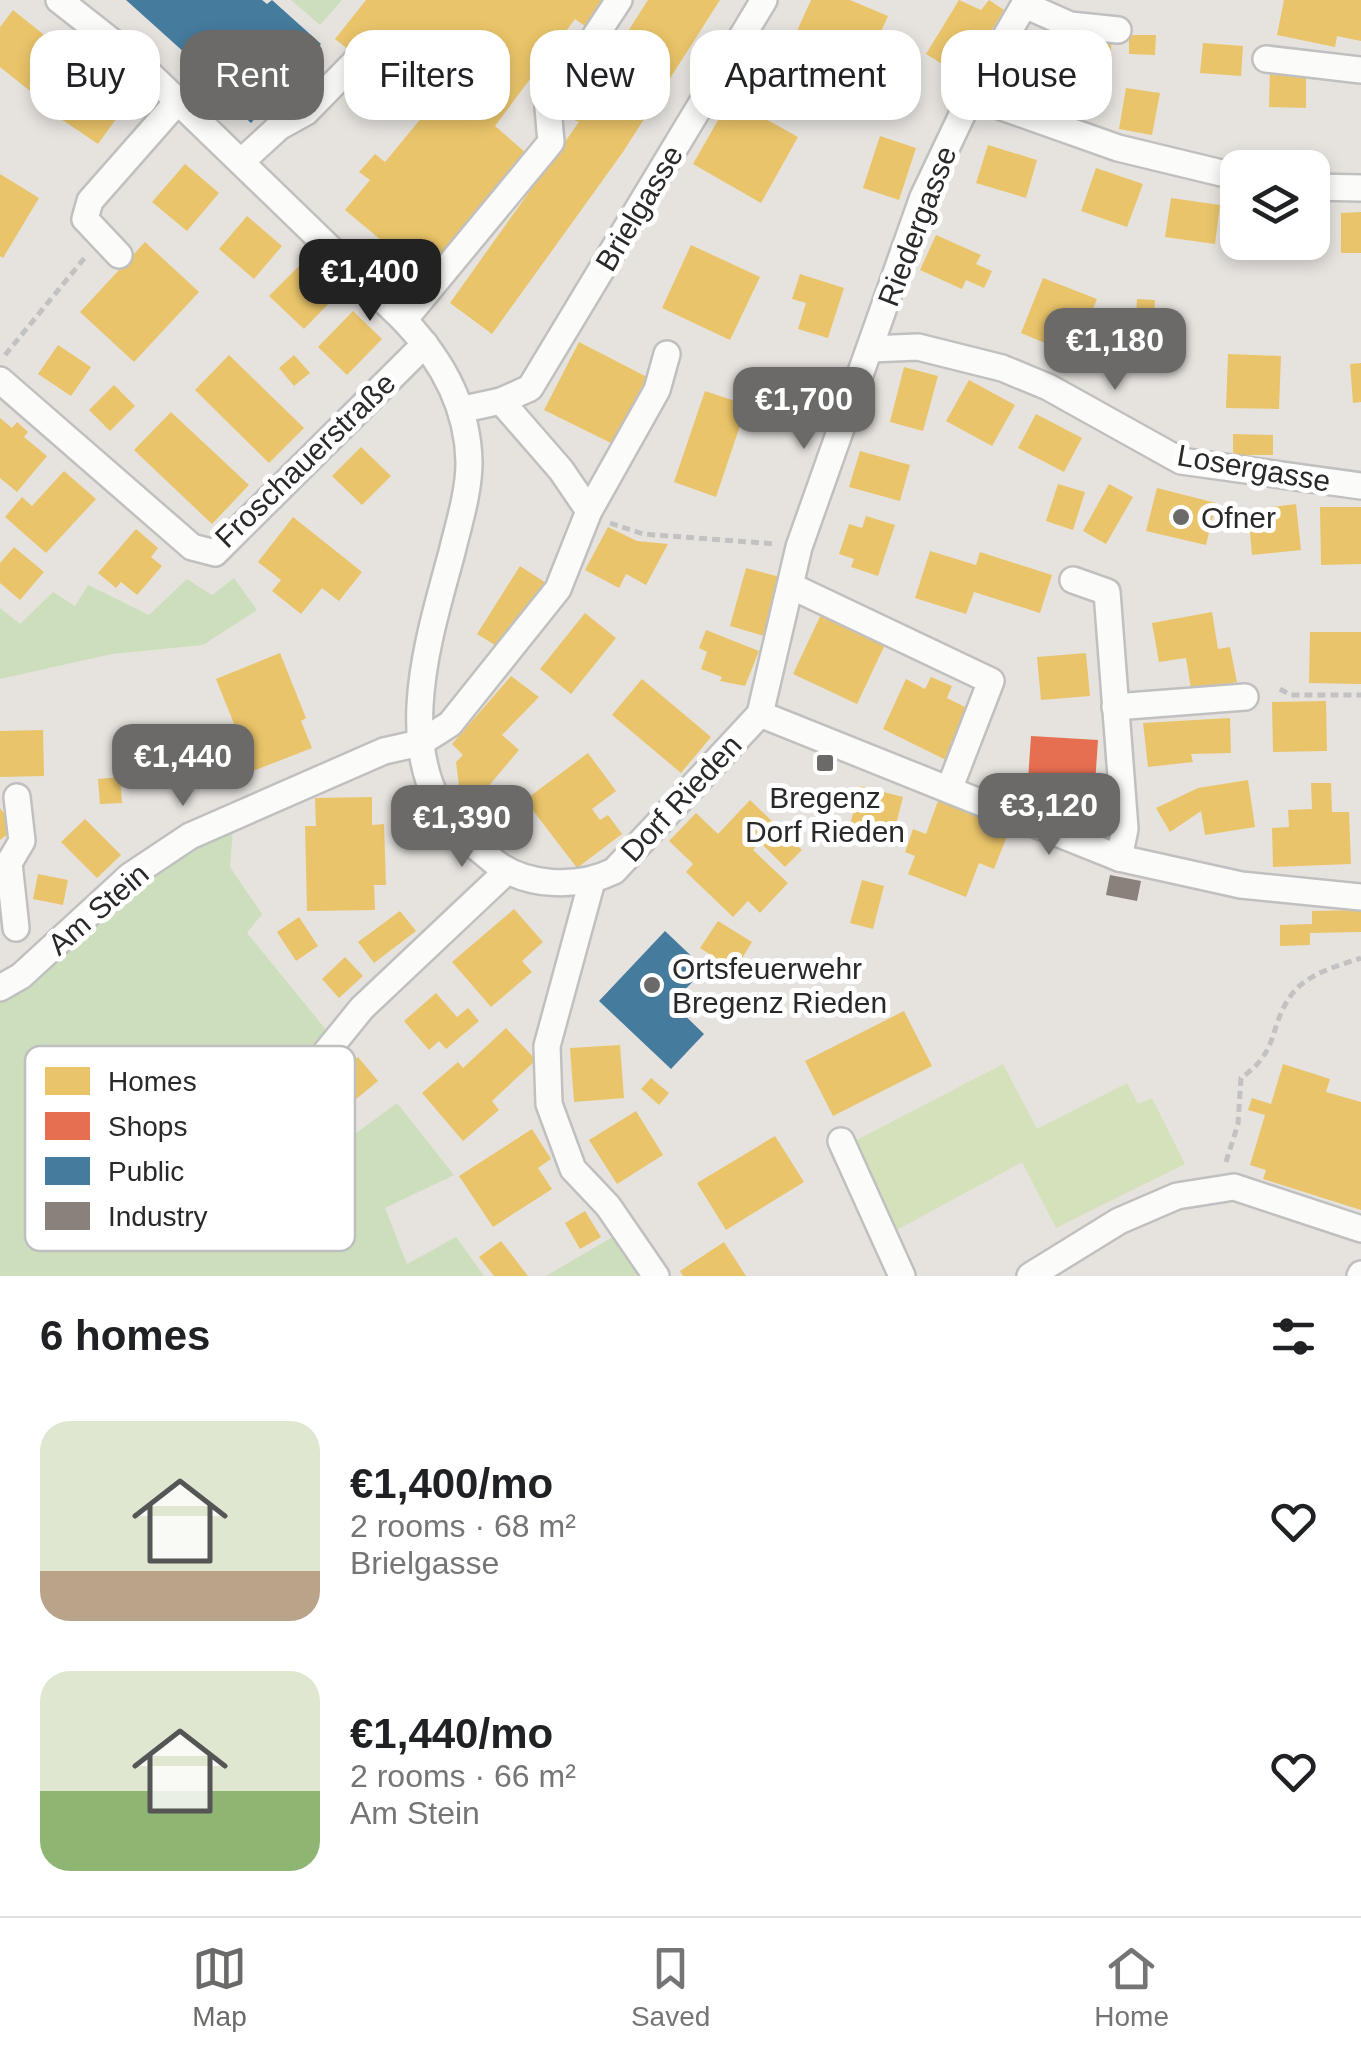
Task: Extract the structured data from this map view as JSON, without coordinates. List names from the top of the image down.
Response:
{
  "streets": {
    "street": [
      "Brielgasse",
      "Riedergasse",
      "Froschauerstraße",
      "Losergasse",
      "Dorf Rieden",
      "Am Stein"
    ]
  },
  "crossings": [
    ["Riedergasse", "Losergasse"],
    ["Riedergasse", "Dorf Rieden"],
    ["Losergasse", "Dorf Rieden"]
  ],
  "places": {
    "other": ["Ofner", "Ortsfeuerwehr Bregenz Rieden"],
    "transit": ["Bregenz Dorf Rieden"]
  },
  "legend": [
    "Homes",
    "Shops",
    "Public",
    "Industry"
  ],
  "page": {
    "chip": [
      "Buy",
      "Rent",
      "Filters",
      "New",
      "Apartment",
      "House"
    ],
    "price": [
      "€1,400",
      "€1,180",
      "€1,700",
      "€1,440",
      "€3,120",
      "€1,390"
    ],
    "heading": "6 homes",
    "list": [
      {
        "name": "€1,400/mo",
        "note": "2 rooms · 68 m² · Brielgasse"
      },
      {
        "name": "€1,440/mo",
        "note": "2 rooms · 66 m² · Am Stein"
      }
    ],
    "tabs": ["Map", "Saved", "Home"]
  }
}
